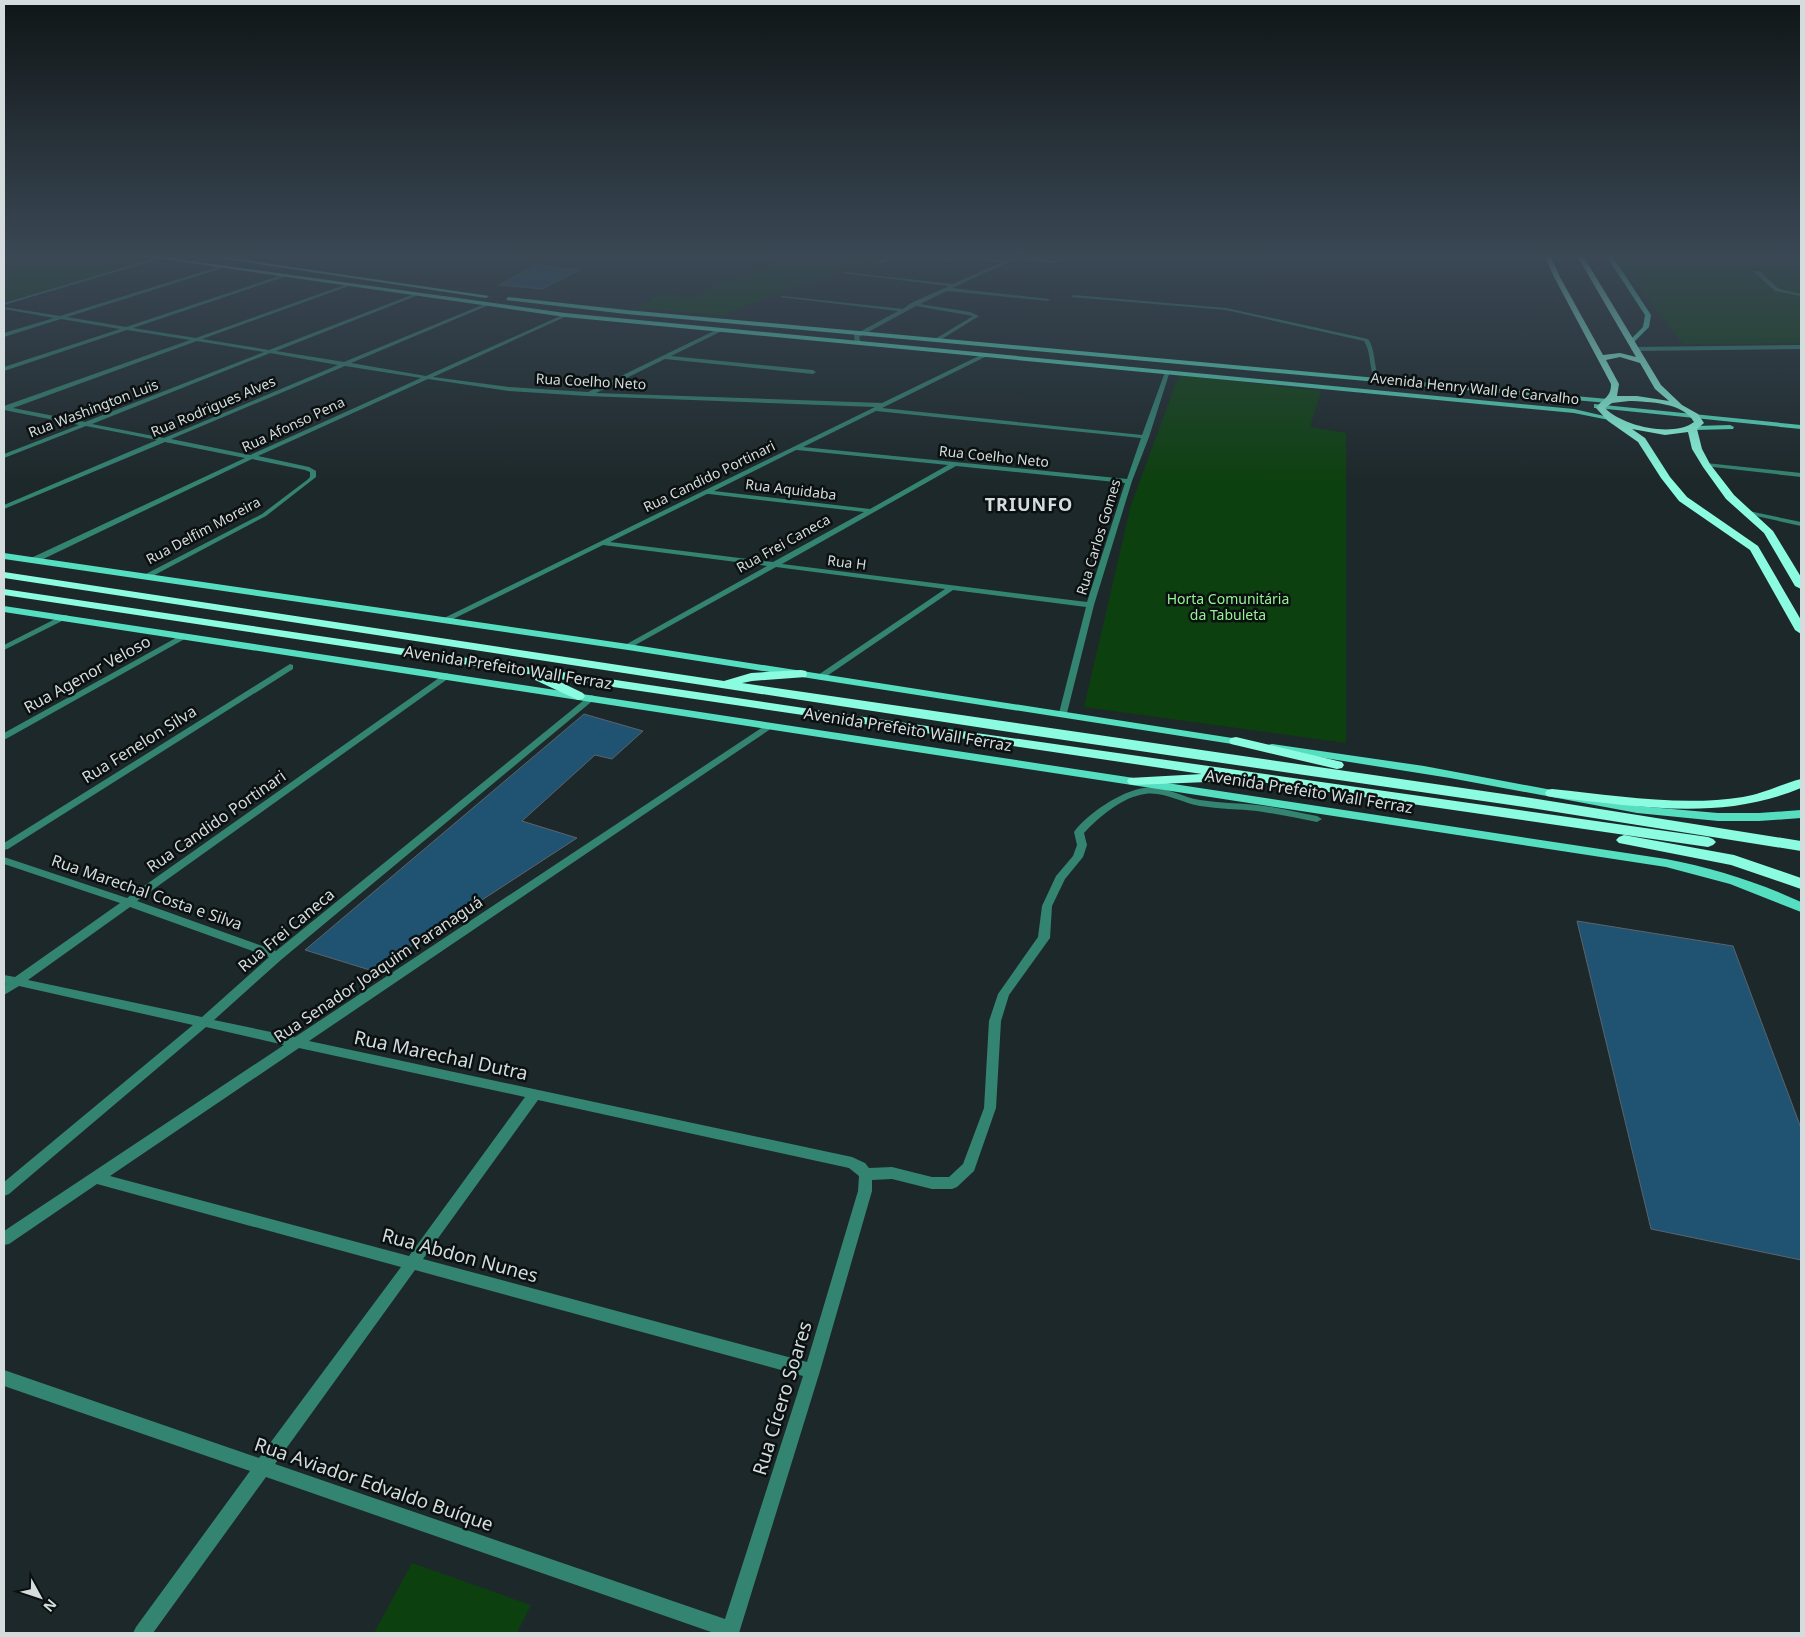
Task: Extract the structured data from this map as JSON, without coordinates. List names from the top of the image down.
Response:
{
  "streets": {
    "highway": ["Avenida Henry Wall de Carvalho", "Avenida Prefeito Wall Ferraz"],
    "street": [
      "Rua Coelho Neto",
      "Rua Rodrigues Alves",
      "Rua Washington Luis",
      "Rua Afonso Pena",
      "Rua Candido Portinari",
      "Rua Aquidaba",
      "Rua Delfim Moreira",
      "Rua Carlos Gomes",
      "Rua Frei Caneca",
      "Rua H",
      "Rua Agenor Veloso",
      "Rua Fenelon Silva",
      "Rua Marechal Costa e Silva",
      "Rua Senador Joaquim Paranaguá",
      "Rua Marechal Dutra",
      "Rua Abdon Nunes",
      "Rua Cícero Soares",
      "Rua Aviador Edvaldo Buíque"
    ]
  },
  "crossings": [
    ["Rua Coelho Neto", "Rua Rodrigues Alves"],
    ["Rua Coelho Neto", "Rua Washington Luis"],
    ["Rua Coelho Neto", "Rua Afonso Pena"],
    ["Rua Coelho Neto", "Rua Candido Portinari"],
    ["Rua Coelho Neto", "Rua Carlos Gomes"],
    ["Rua Coelho Neto", "Rua Frei Caneca"],
    ["Avenida Henry Wall de Carvalho", "Rua Candido Portinari"],
    ["Avenida Henry Wall de Carvalho", "Rua Carlos Gomes"],
    ["Rua Afonso Pena", "Rua Delfim Moreira"],
    ["Rua Candido Portinari", "Rua Aquidaba"],
    ["Rua Candido Portinari", "Rua H"],
    ["Rua Candido Portinari", "Avenida Prefeito Wall Ferraz"],
    ["Rua Candido Portinari", "Rua Marechal Costa e Silva"],
    ["Rua Candido Portinari", "Rua Marechal Dutra"],
    ["Rua Aquidaba", "Rua Frei Caneca"],
    ["Rua Carlos Gomes", "Rua H"],
    ["Rua Frei Caneca", "Rua H"],
    ["Rua Frei Caneca", "Avenida Prefeito Wall Ferraz"],
    ["Rua Frei Caneca", "Rua Marechal Costa e Silva"],
    ["Rua Frei Caneca", "Rua Marechal Dutra"],
    ["Avenida Prefeito Wall Ferraz", "Rua Agenor Veloso"],
    ["Avenida Prefeito Wall Ferraz", "Rua Senador Joaquim Paranaguá"],
    ["Rua Senador Joaquim Paranaguá", "Rua Marechal Dutra"],
    ["Rua Senador Joaquim Paranaguá", "Rua Abdon Nunes"],
    ["Rua Marechal Dutra", "Rua Cícero Soares"],
    ["Rua Abdon Nunes", "Rua Cícero Soares"],
    ["Rua Cícero Soares", "Rua Aviador Edvaldo Buíque"]
  ],
  "districts": ["TRIUNFO"],
  "parks": ["Horta Comunitária da Tabuleta"],
  "north": "bottom right"
}
